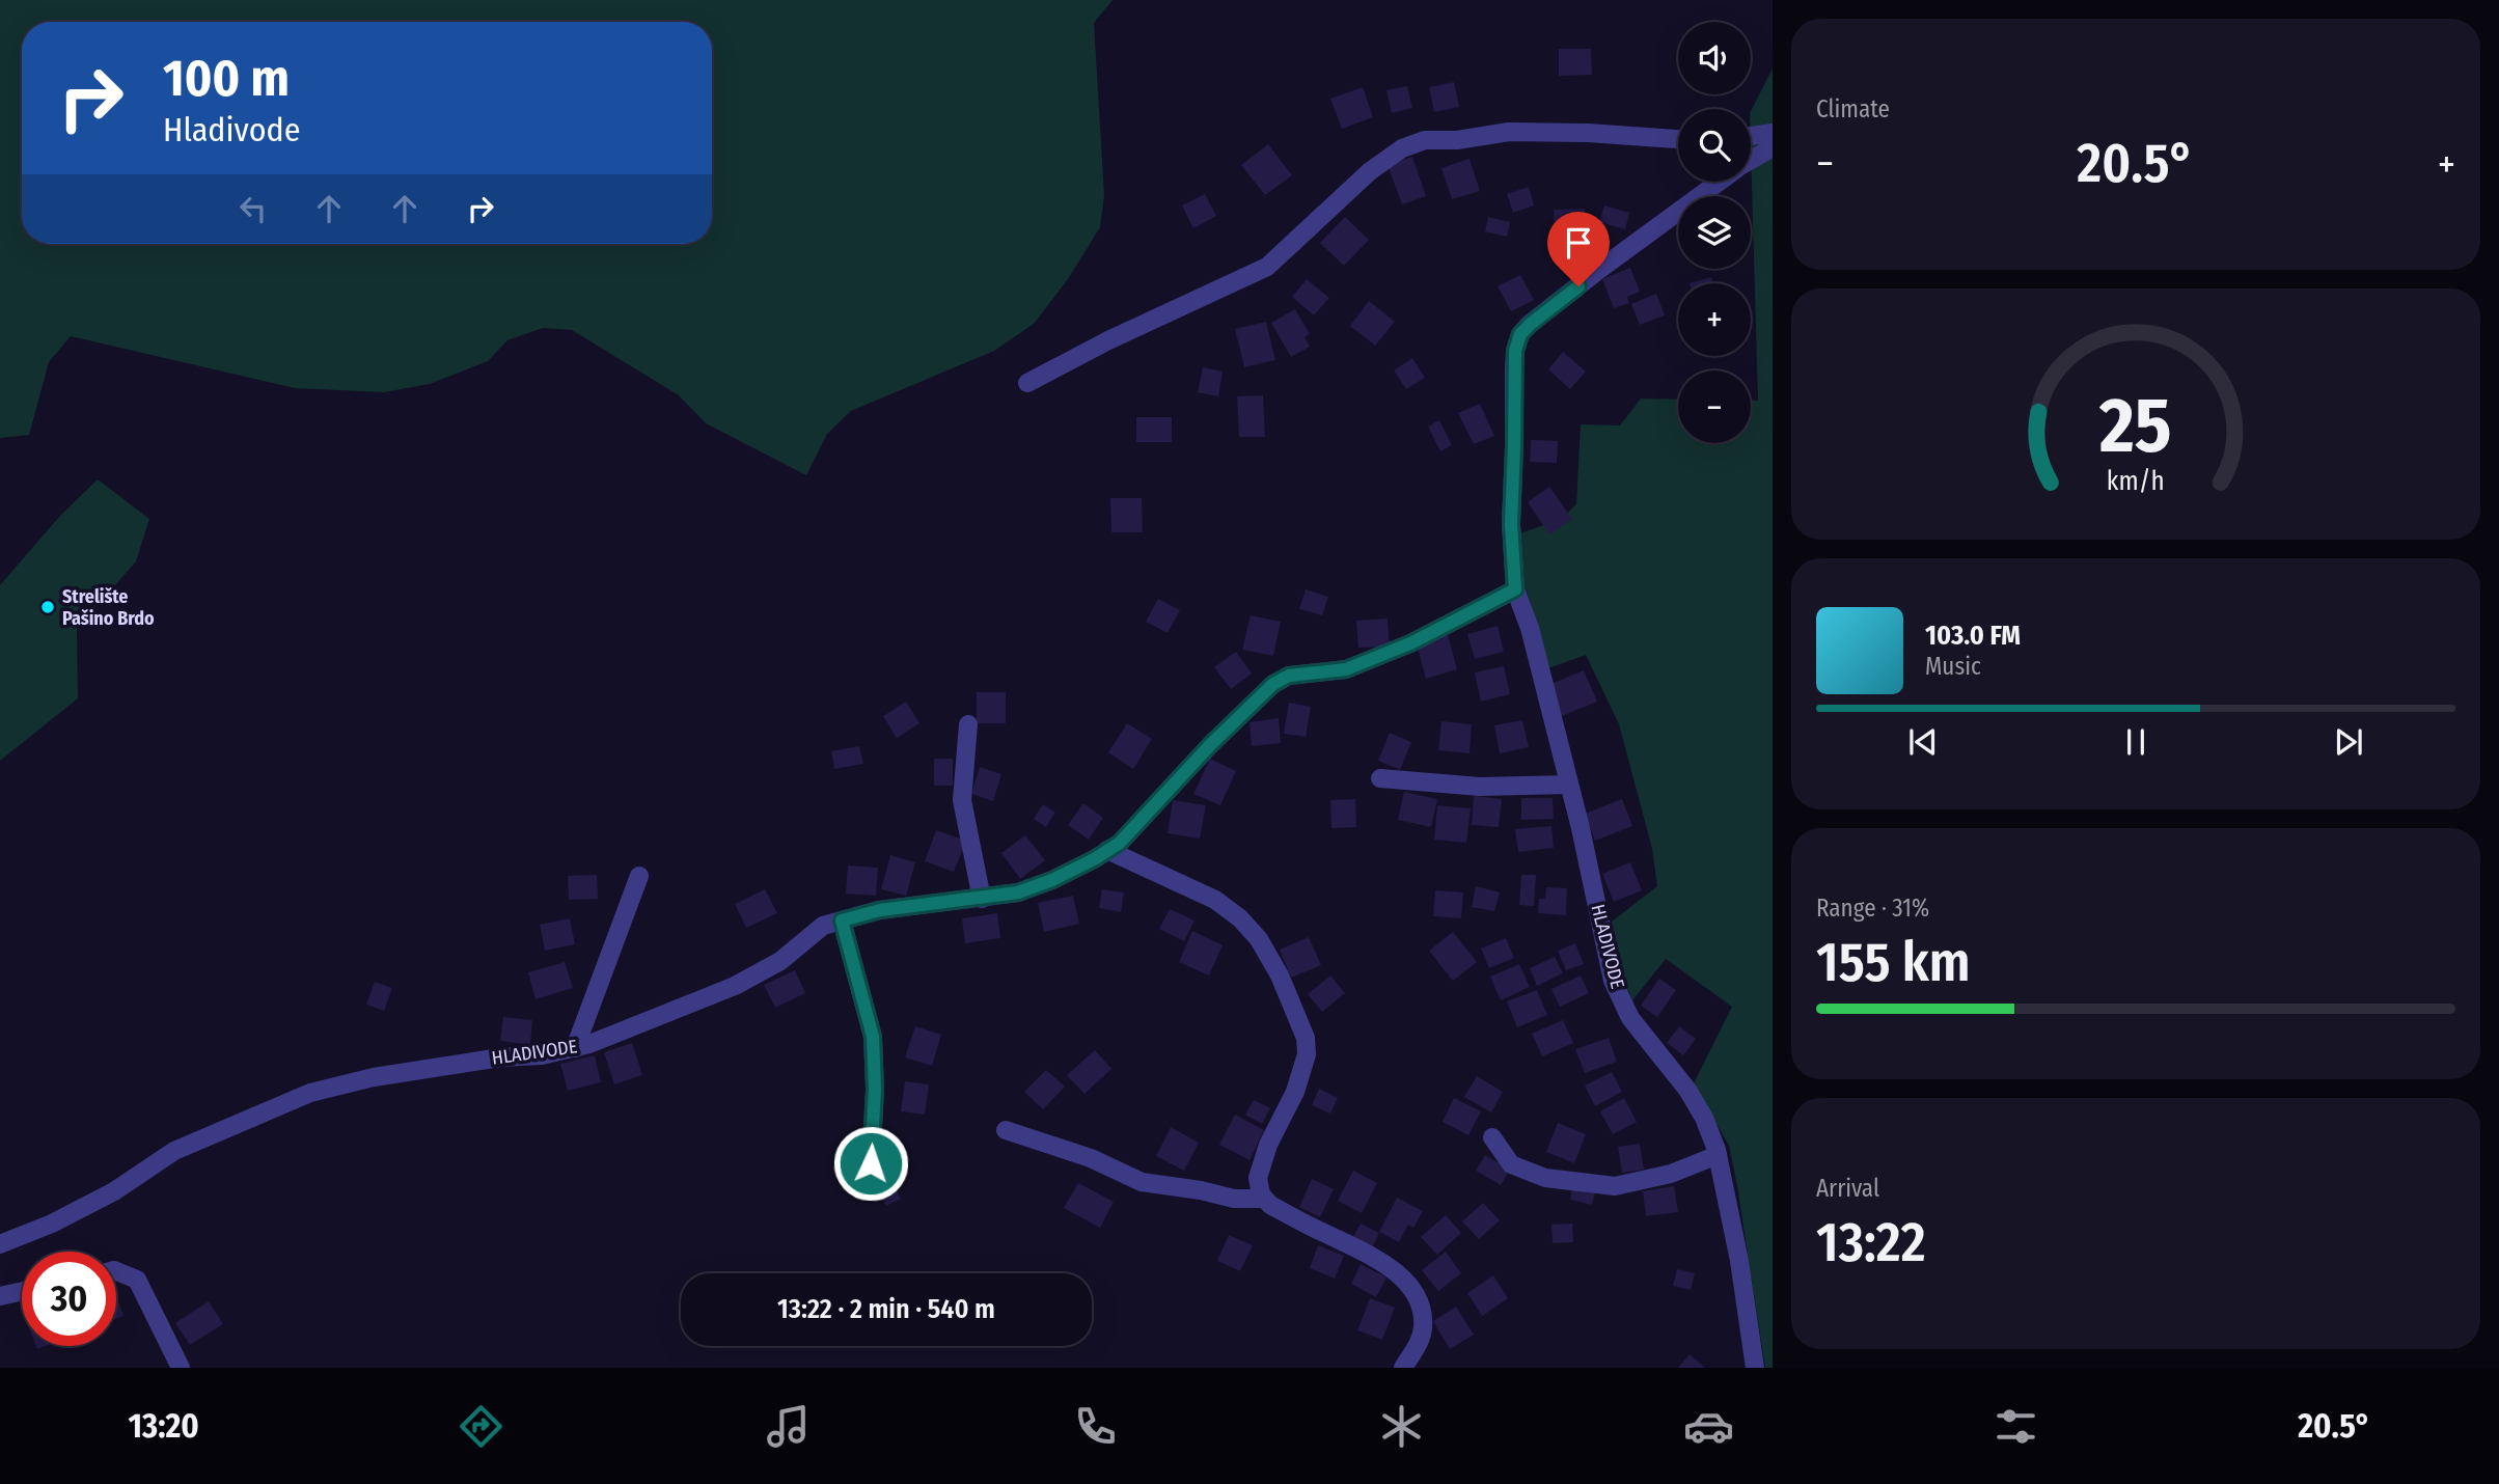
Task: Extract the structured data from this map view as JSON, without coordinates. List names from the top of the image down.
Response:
{
  "streets": {
    "street": ["HLADIVODE"]
  },
  "places": ["Strelište Pašino Brdo"],
  "page": {
    "tile": [
      "Climate",
      ["Range · 31%", "155 km"],
      ["Arrival", "13:22"]
    ],
    "map_buttons": ["+", "−"],
    "turn": ["100 m", "Hladivode"],
    "heat": ["−", "20.5°", "+"],
    "song": ["103.0 FM", "Music"],
    "limit": "30",
    "trip": "13:22 · 2 min · 540 m",
    "tabs": ["13:20", "20.5°"],
    "gauge": ["25", "km/h"]
  }
}
